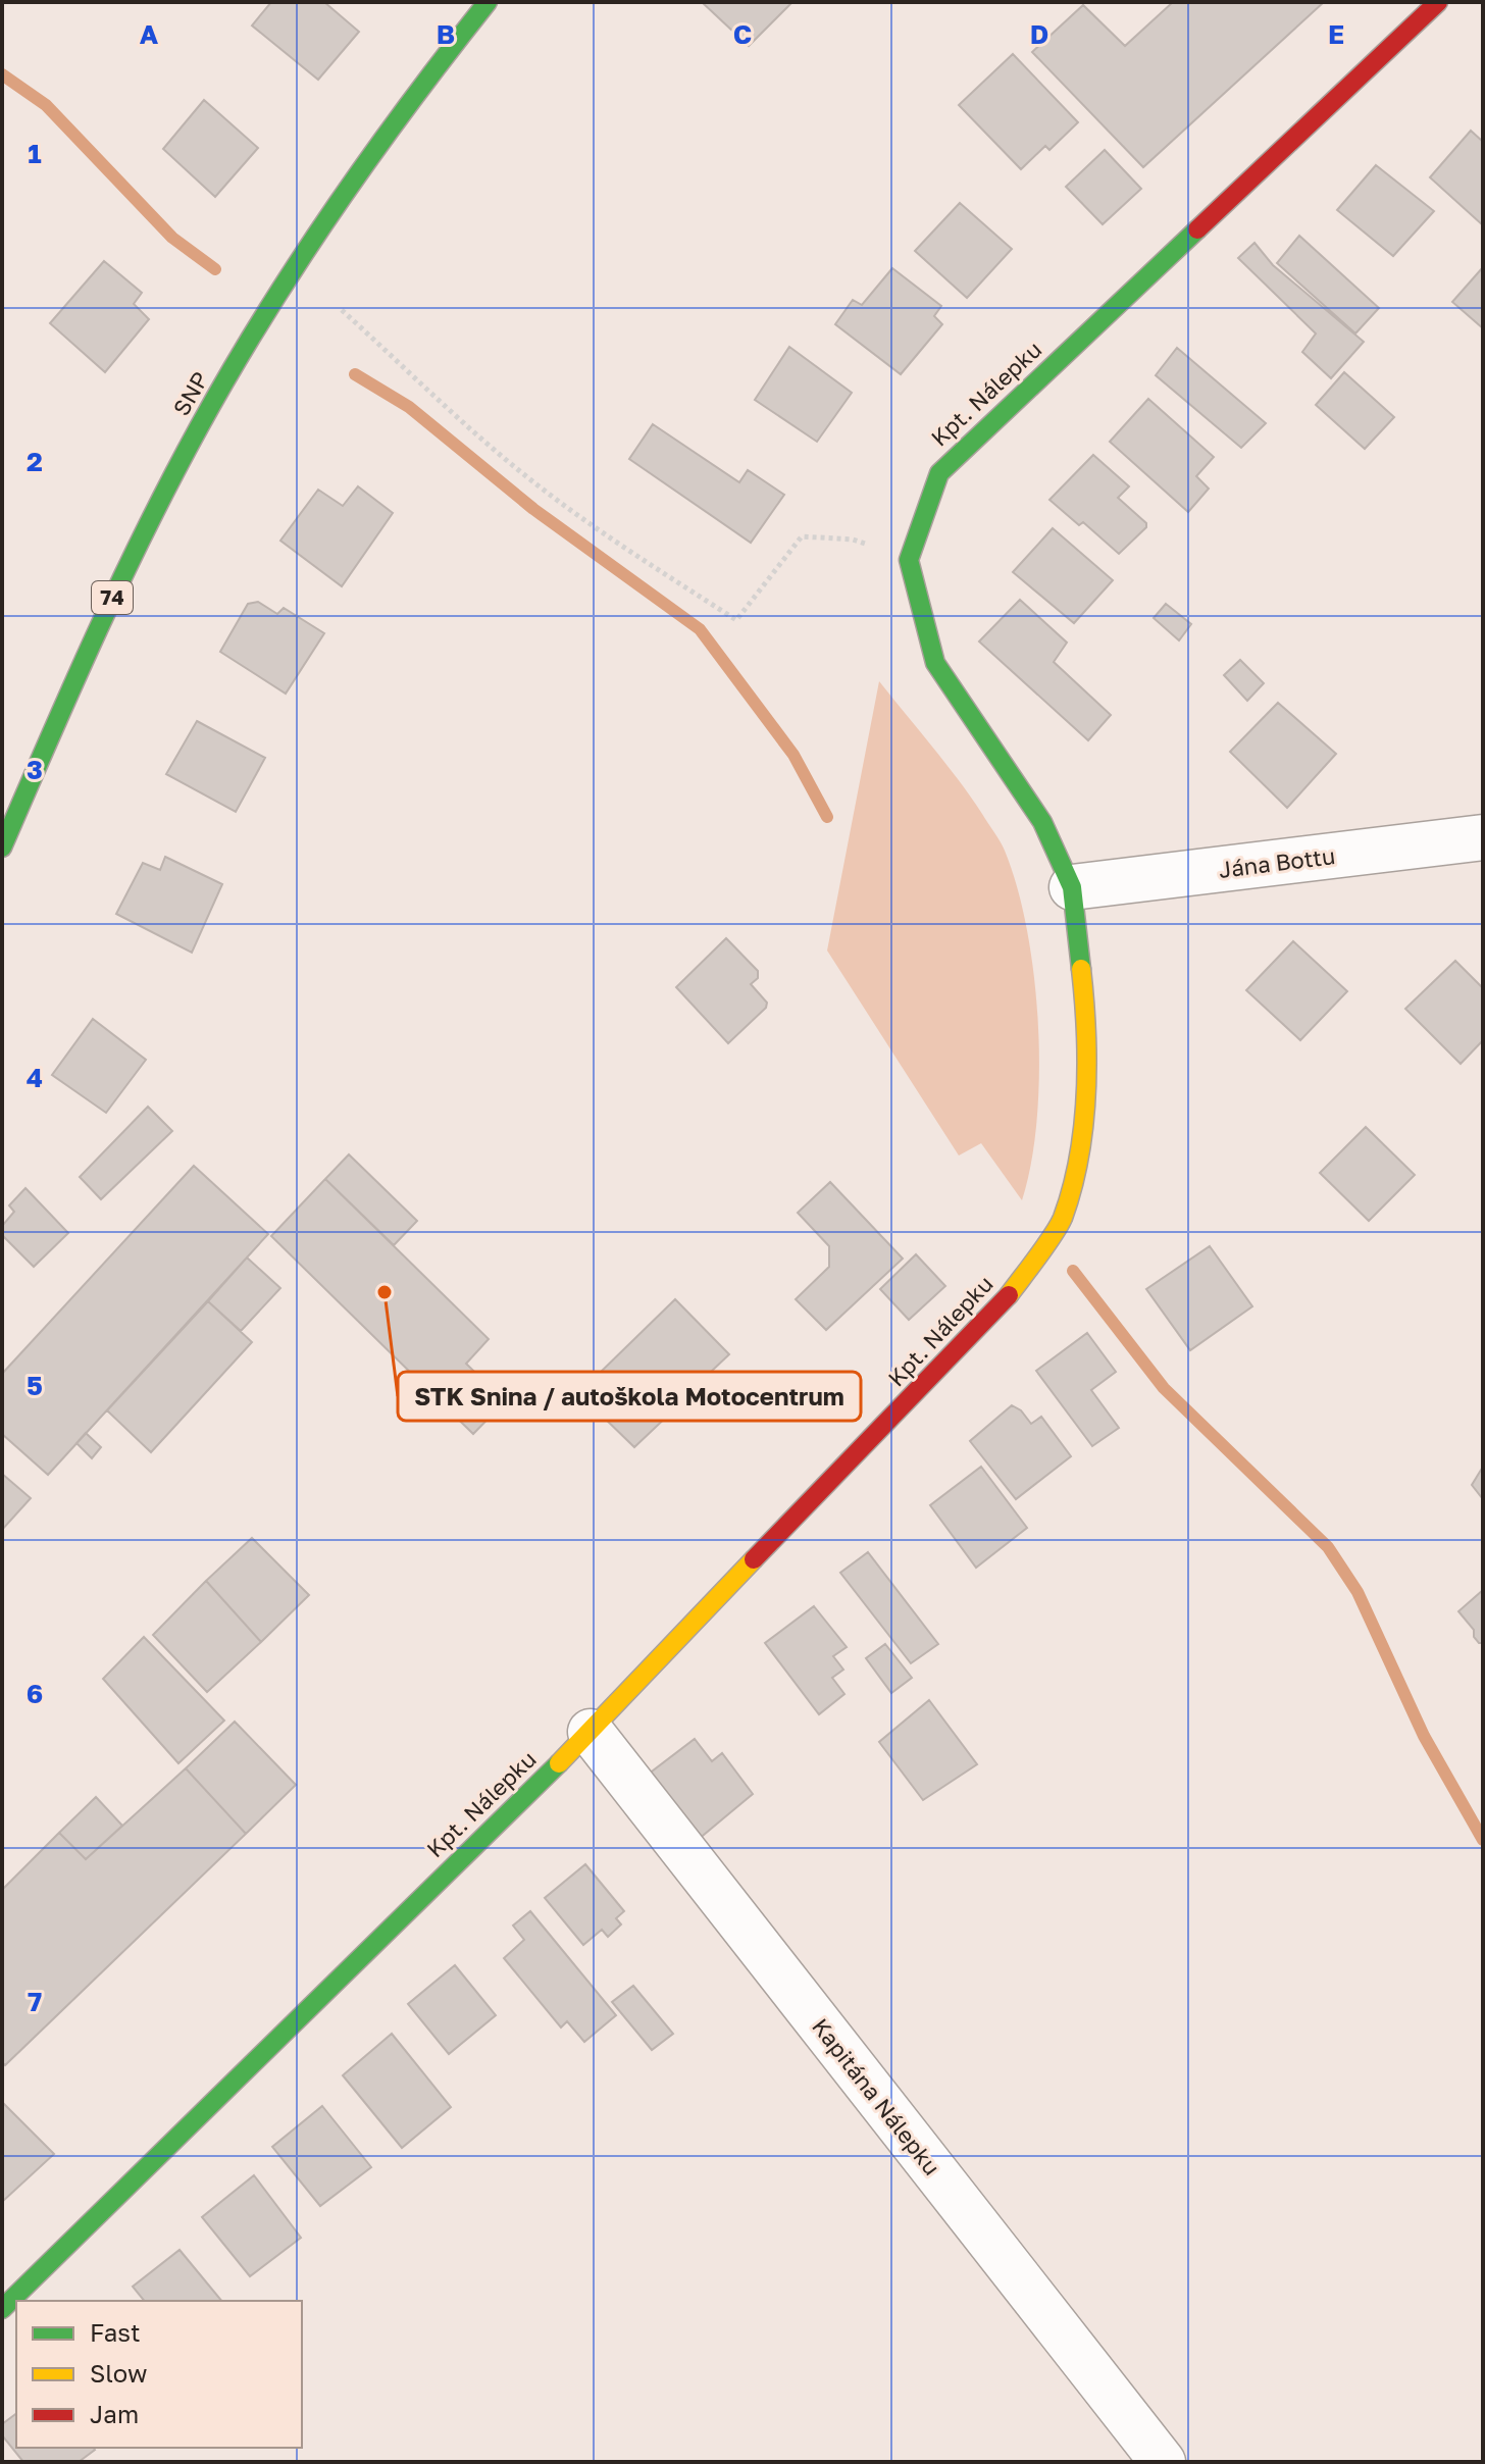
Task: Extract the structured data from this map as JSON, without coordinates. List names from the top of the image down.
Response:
{
  "streets": {
    "street": [
      "SNP",
      "Kpt. Nálepku",
      "74",
      "Jána Bottu",
      "Kapitána Nálepku"
    ]
  },
  "crossings": [
    ["Kpt. Nálepku", "Jána Bottu"],
    ["Kpt. Nálepku", "Kapitána Nálepku"]
  ],
  "places": ["STK Snina / autoškola Motocentrum"],
  "legend": ["Fast", "Slow", "Jam"],
  "grid": {
    "columns": [
      "A",
      "B",
      "C",
      "D",
      "E"
    ],
    "rows": [
      "1",
      "2",
      "3",
      "4",
      "5",
      "6",
      "7"
    ]
  }
}
